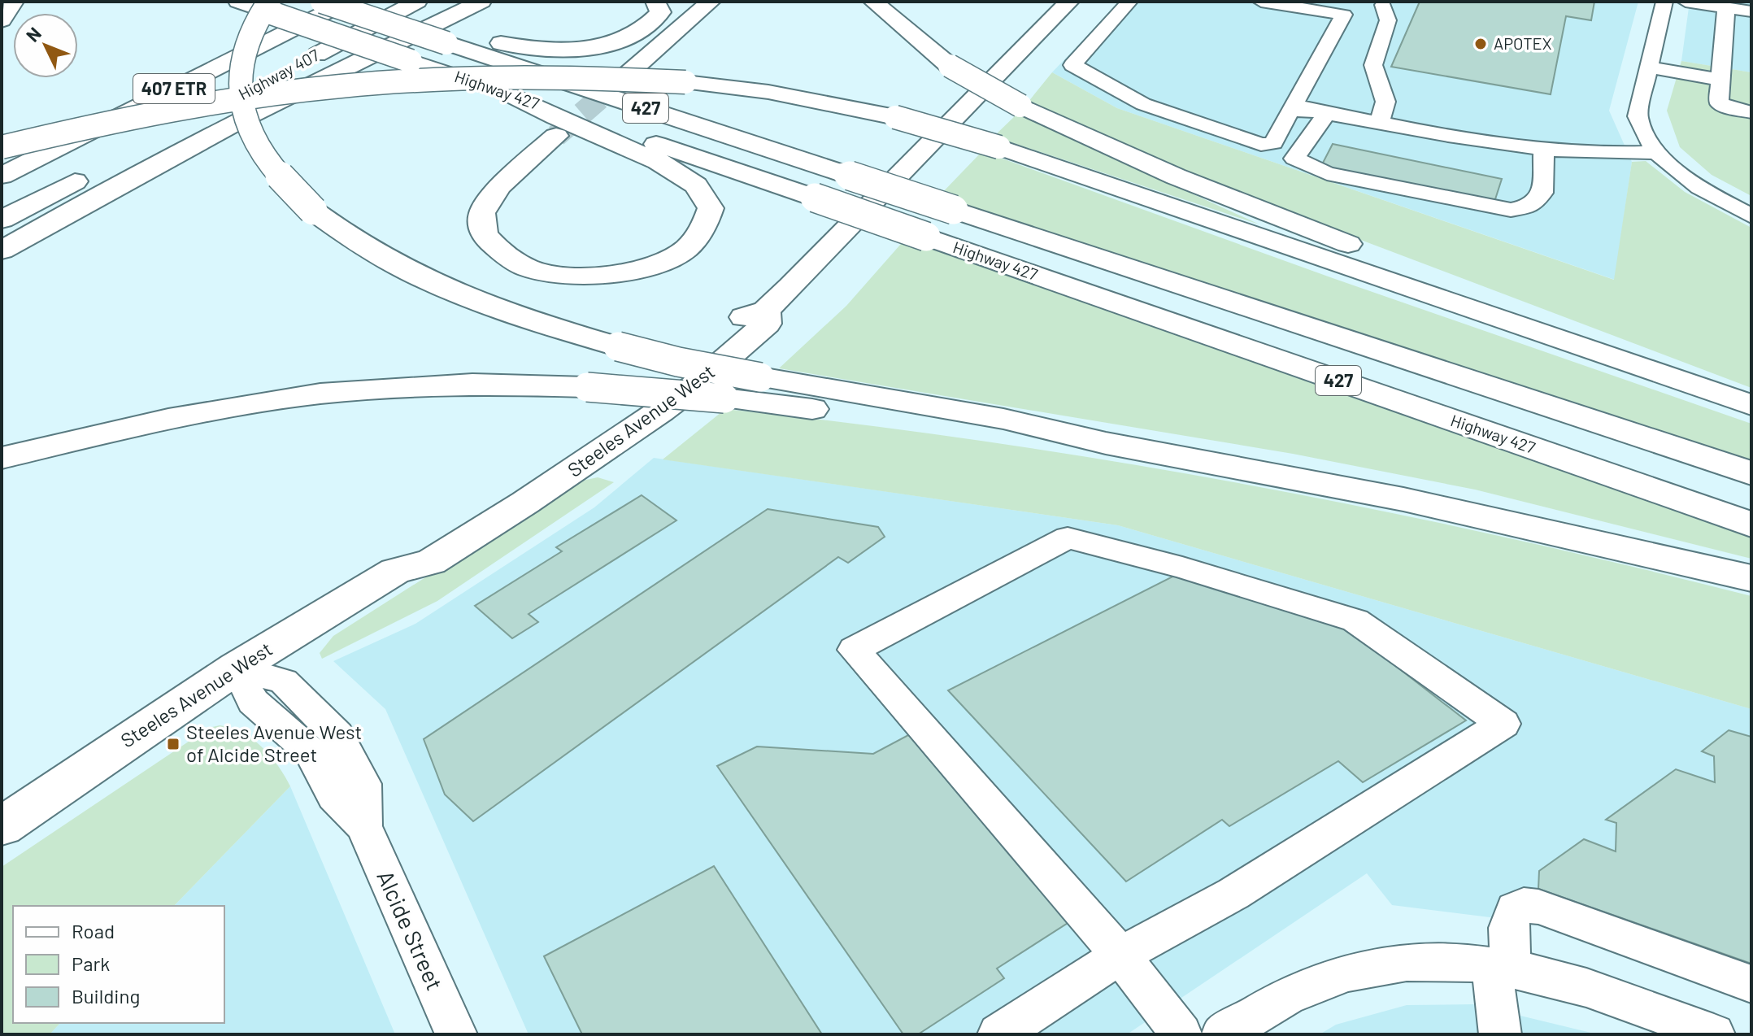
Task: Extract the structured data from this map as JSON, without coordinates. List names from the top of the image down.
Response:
{
  "streets": {
    "main road": [
      "Highway 407",
      "407 ETR",
      "Highway 427",
      "427",
      "Steeles Avenue West"
    ],
    "street": ["Alcide Street"]
  },
  "crossings": [
    ["Steeles Avenue West", "Alcide Street"]
  ],
  "places": {
    "other": ["APOTEX"],
    "transit": ["Steeles Avenue West of Alcide Street"]
  },
  "legend": ["Road", "Park", "Building"],
  "north": "top left"
}
